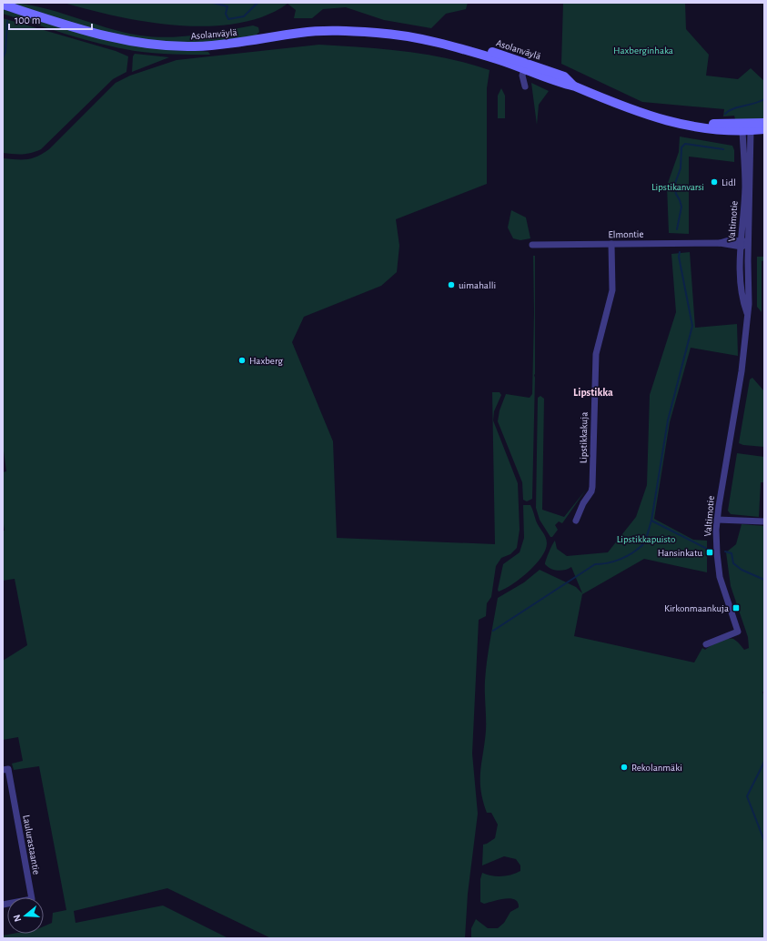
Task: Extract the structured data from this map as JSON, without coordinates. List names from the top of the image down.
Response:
{
  "streets": {
    "main road": ["Asolanväylä"],
    "street": [
      "Valtimotie",
      "Elmontie",
      "Lipstikkakuja",
      "Laulurastaantie"
    ]
  },
  "crossings": [
    ["Asolanväylä", "Valtimotie"],
    ["Valtimotie", "Elmontie"],
    ["Elmontie", "Lipstikkakuja"]
  ],
  "districts": ["Lipstikka"],
  "parks": ["Haxberginhaka", "Lipstikanvarsi", "Lipstikkapuisto"],
  "places": {
    "other": [
      "Lidl",
      "uimahalli",
      "Haxberg",
      "Rekolanmäki"
    ],
    "transit": ["Hansinkatu", "Kirkonmaankuja"]
  },
  "scale_bar": "100 m",
  "north": "left"
}
